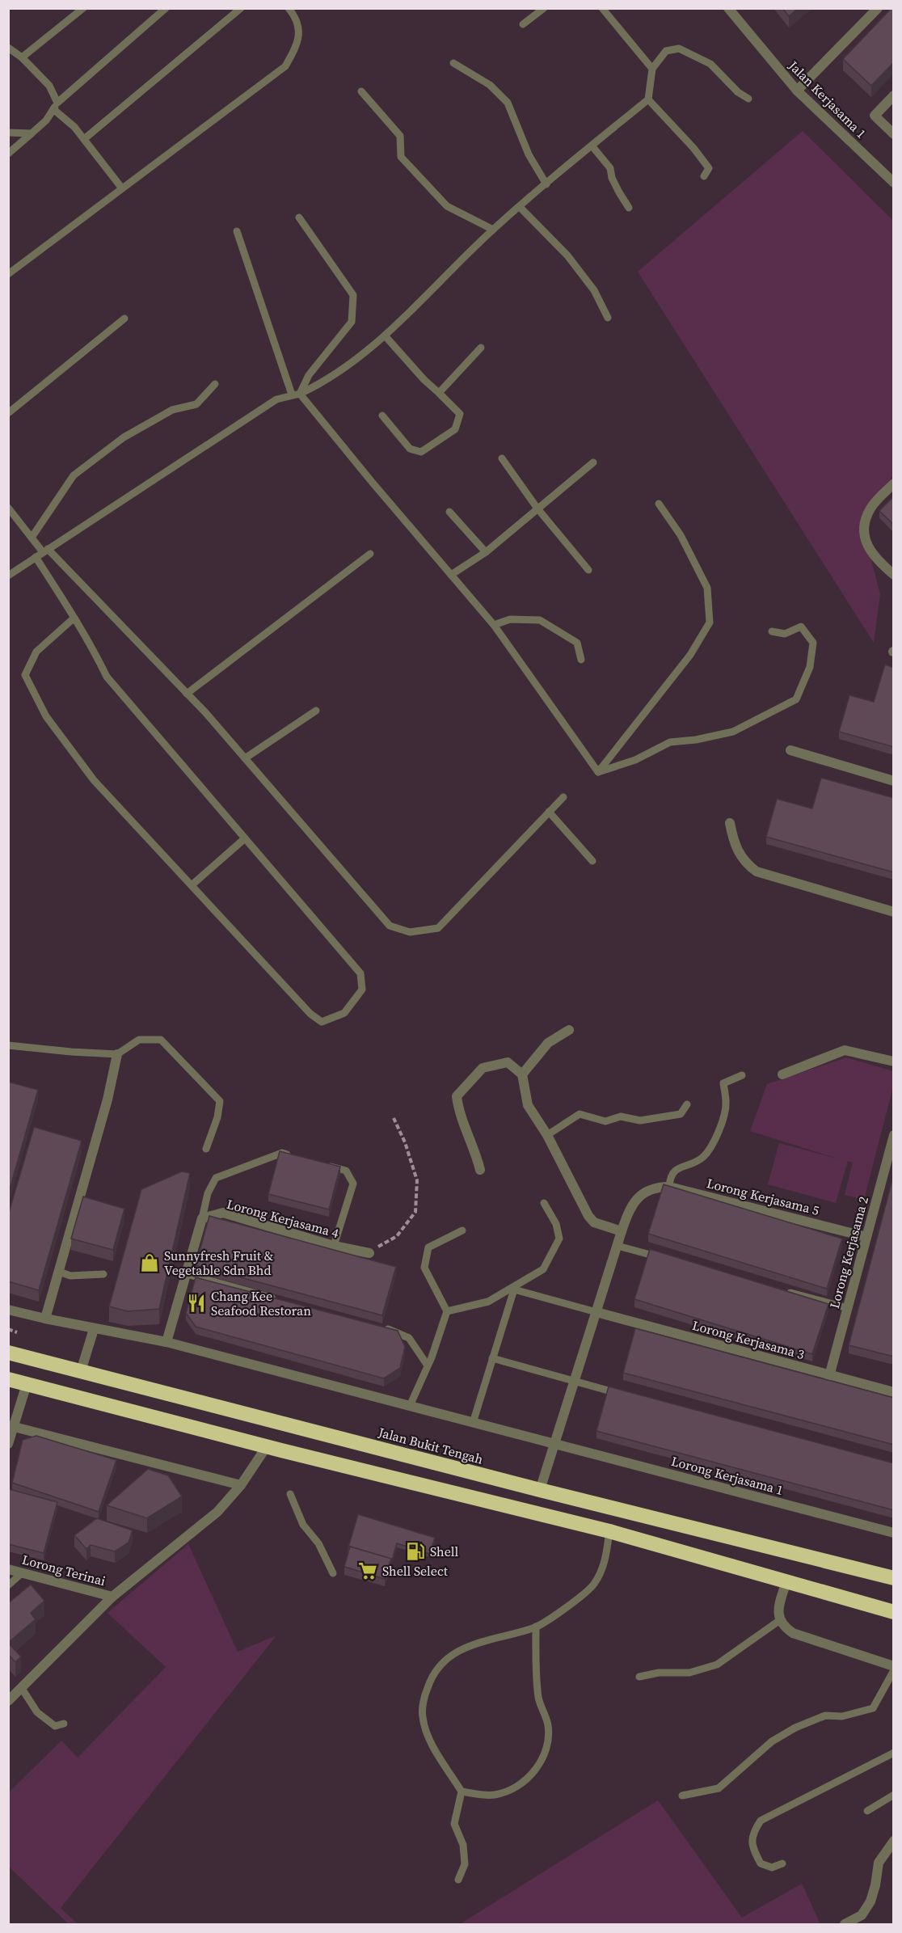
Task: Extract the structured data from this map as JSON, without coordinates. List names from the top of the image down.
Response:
{
  "streets": {
    "highway": ["Jalan Bukit Tengah"],
    "street": [
      "Jalan Kerjasama 1",
      "Lorong Kerjasama 5",
      "Lorong Kerjasama 4",
      "Lorong Kerjasama 2",
      "Lorong Kerjasama 3",
      "Lorong Kerjasama 1",
      "Lorong Terinai"
    ]
  },
  "crossings": [
    ["Lorong Kerjasama 5", "Lorong Kerjasama 2"],
    ["Lorong Kerjasama 2", "Lorong Kerjasama 3"]
  ],
  "places": {
    "shop": ["Sunnyfresh Fruit & Vegetable Sdn Bhd"],
    "restaurant": ["Chang Kee Seafood Restoran"],
    "fuel station": ["Shell"],
    "supermarket": ["Shell Select"]
  }
}
